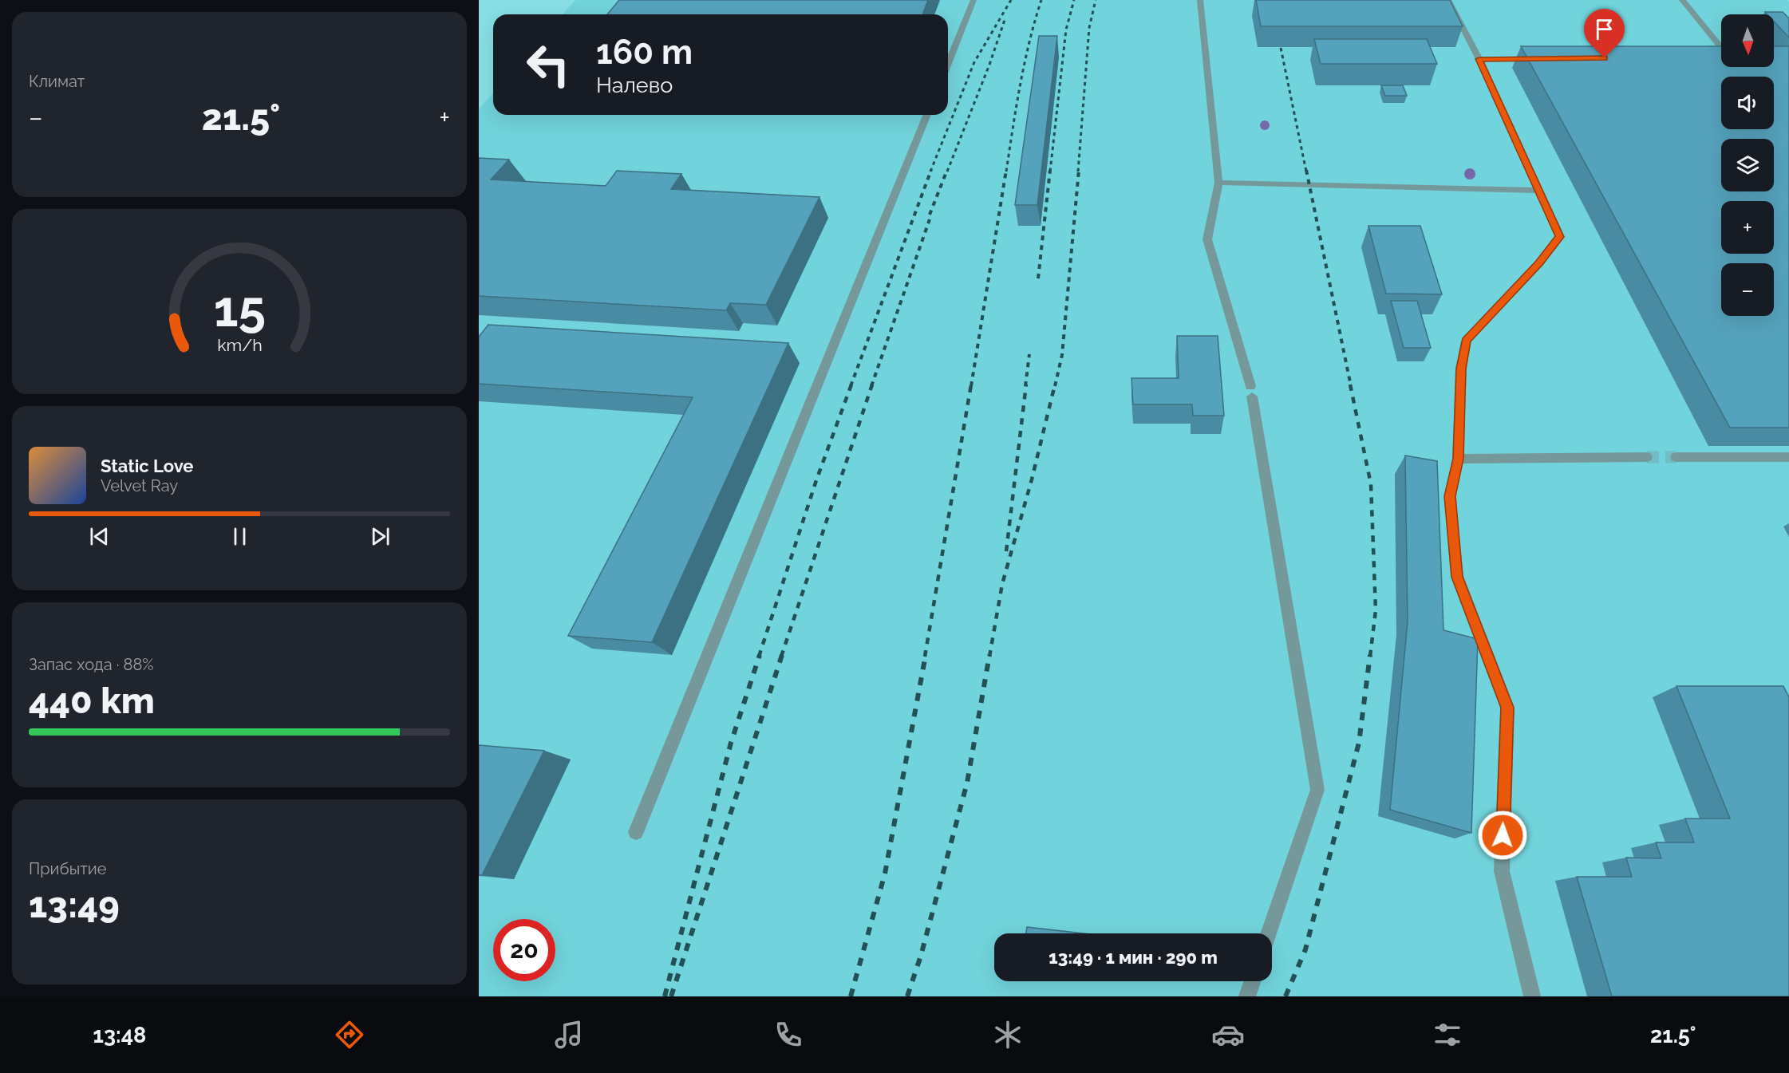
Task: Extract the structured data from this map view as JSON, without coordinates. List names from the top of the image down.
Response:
{
  "north": "bottom",
  "page": {
    "tile": [
      "Климат",
      ["Запас хода · 88%", "440 km"],
      ["Прибытие", "13:49"]
    ],
    "map_buttons": ["+", "−"],
    "turn": ["160 m", "Налево"],
    "heat": ["−", "21.5°", "+"],
    "song": ["Static Love", "Velvet Ray"],
    "limit": "20",
    "trip": "13:49 · 1 мин · 290 m",
    "tabs": ["13:48", "21.5°"],
    "gauge": ["15", "km/h"]
  }
}
